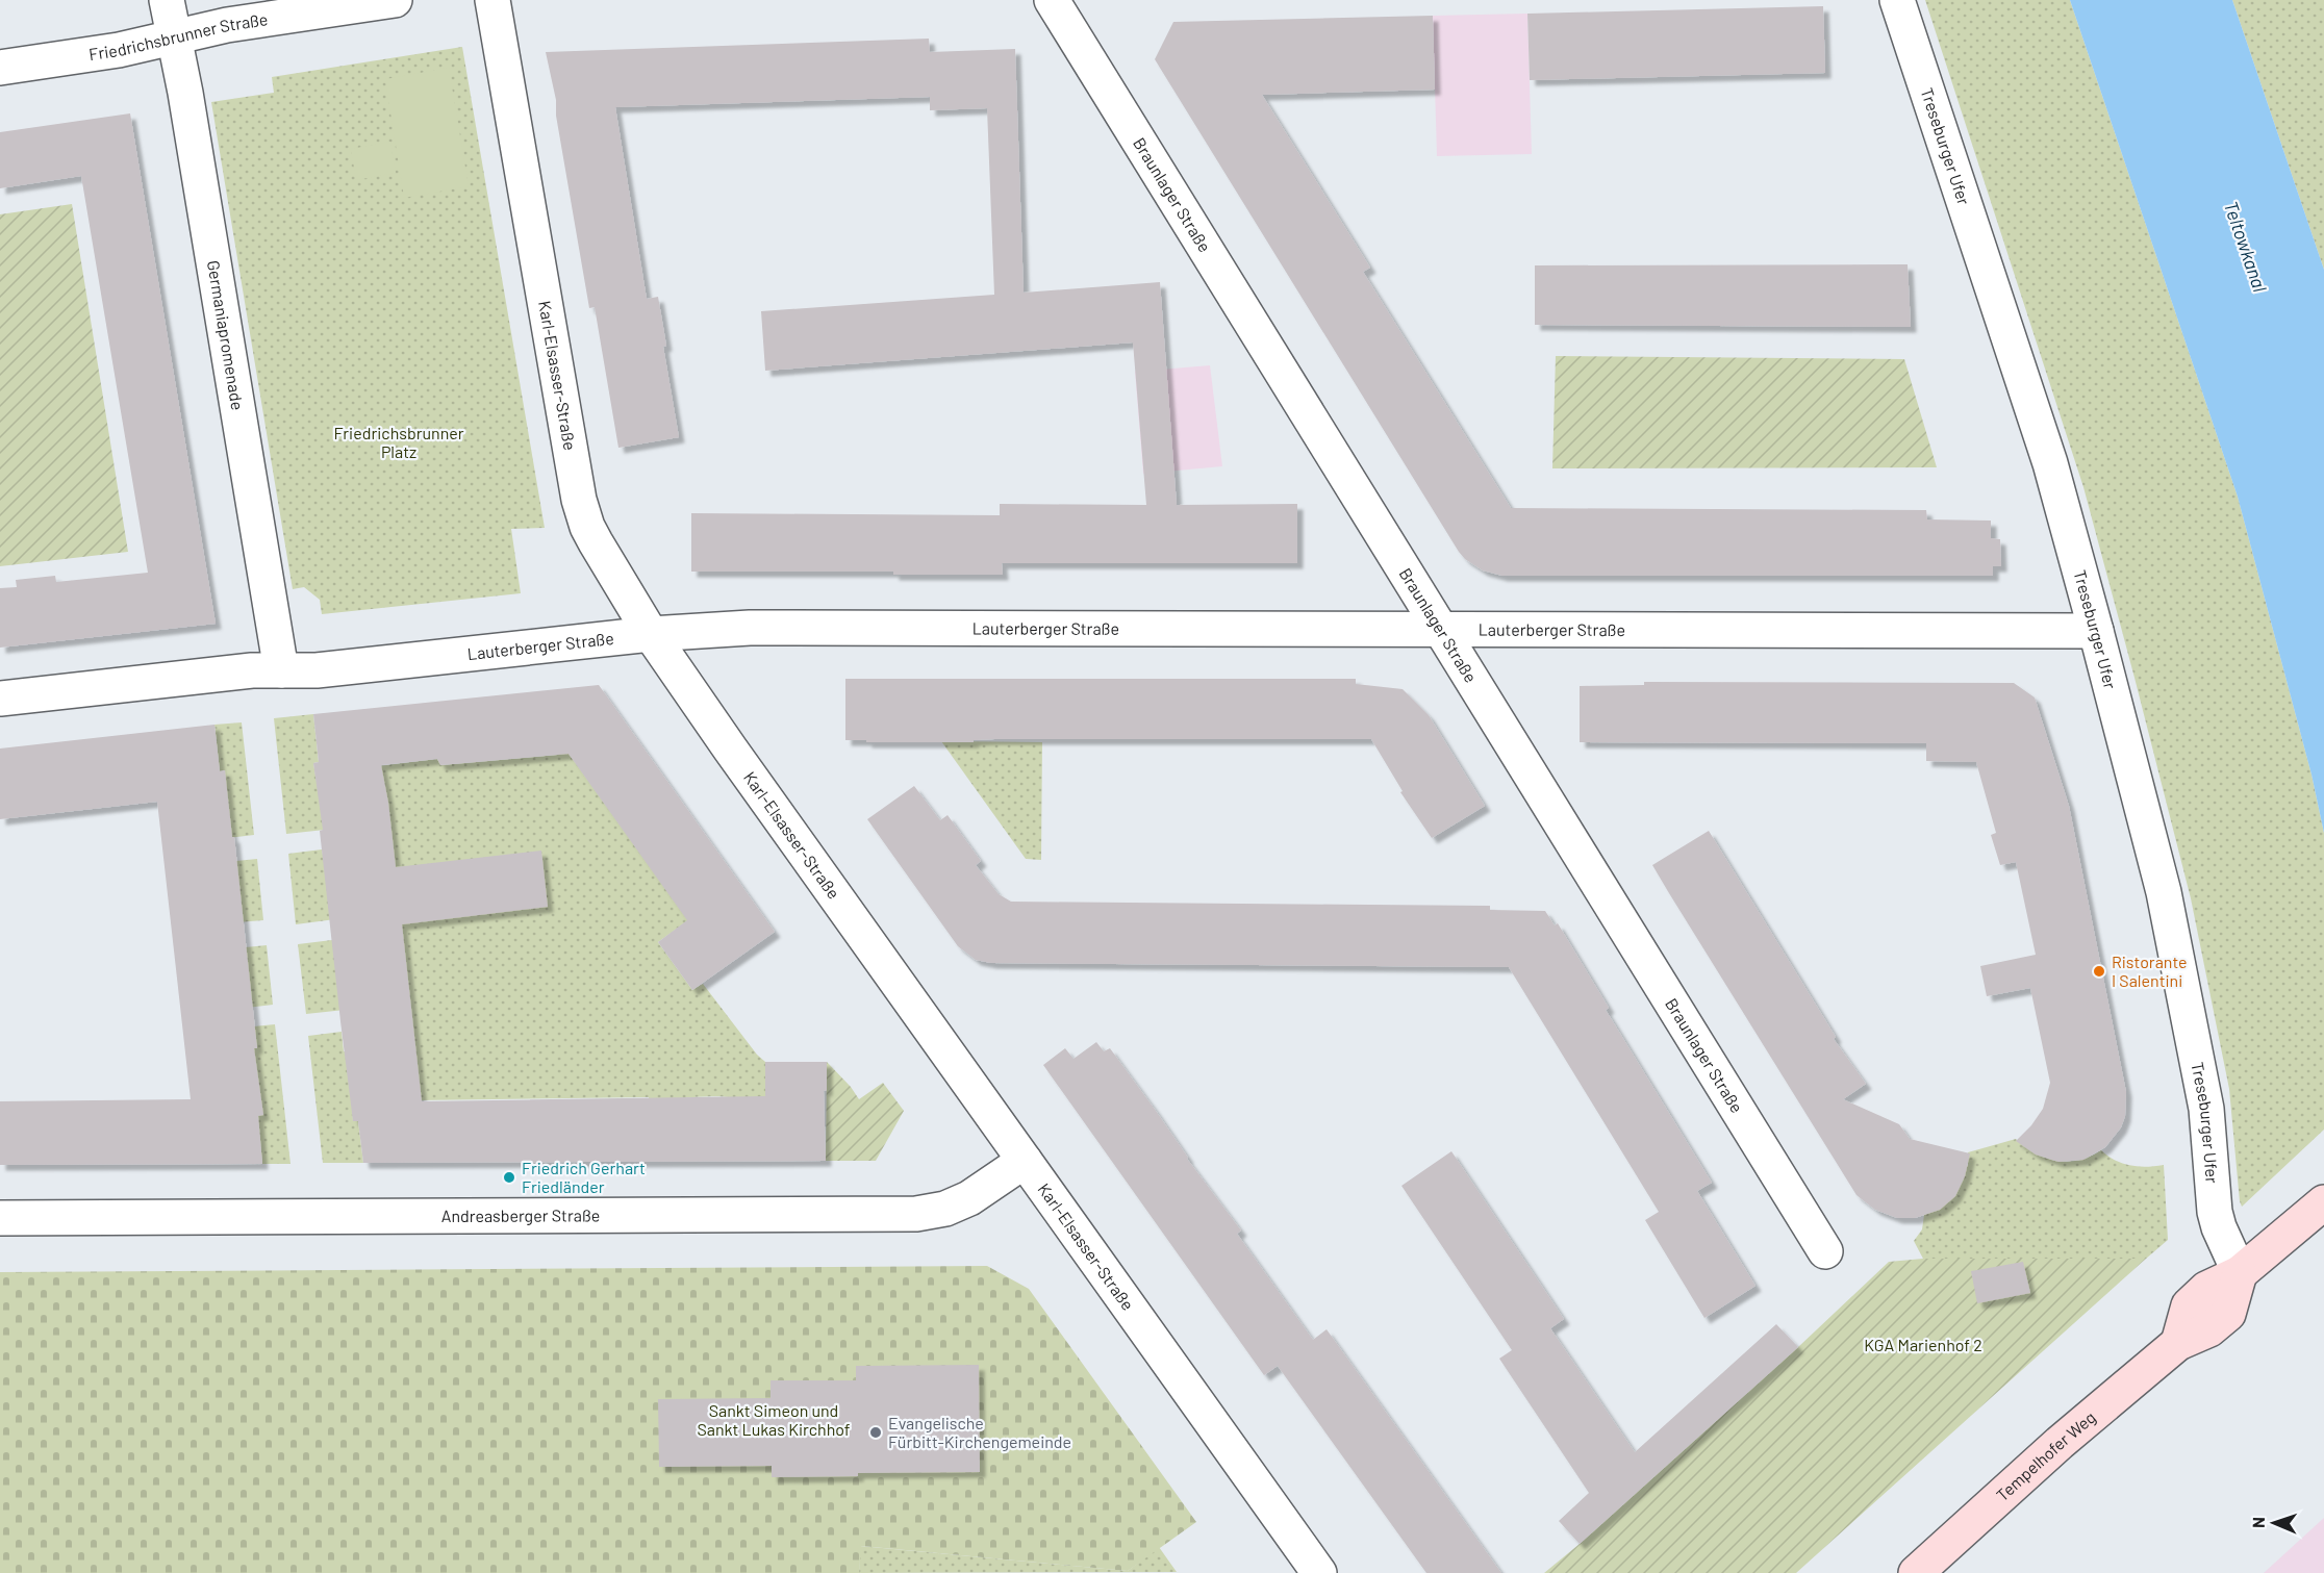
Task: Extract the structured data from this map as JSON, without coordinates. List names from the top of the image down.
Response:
{
  "streets": {
    "street": [
      "Friedrichsbrunner Straße",
      "Treseburger Ufer",
      "Braunlager Straße",
      "Germaniapromenade",
      "Karl-Elsasser-Straße",
      "Lauterberger Straße",
      "Andreasberger Straße",
      "Tempelhofer Weg"
    ]
  },
  "crossings": [
    ["Friedrichsbrunner Straße", "Germaniapromenade"],
    ["Treseburger Ufer", "Lauterberger Straße"],
    ["Treseburger Ufer", "Tempelhofer Weg"],
    ["Braunlager Straße", "Lauterberger Straße"],
    ["Germaniapromenade", "Lauterberger Straße"],
    ["Karl-Elsasser-Straße", "Lauterberger Straße"],
    ["Karl-Elsasser-Straße", "Andreasberger Straße"]
  ],
  "water": ["Teltowkanal"],
  "parks": ["Friedrichsbrunner Platz", "KGA Marienhof 2", "Sankt Simeon und Sankt Lukas Kirchhof"],
  "places": ["Ristorante I Salentini", "Friedrich Gerhart Friedländer", "Evangelische Fürbitt-Kirchengemeinde"],
  "north": "left"
}
